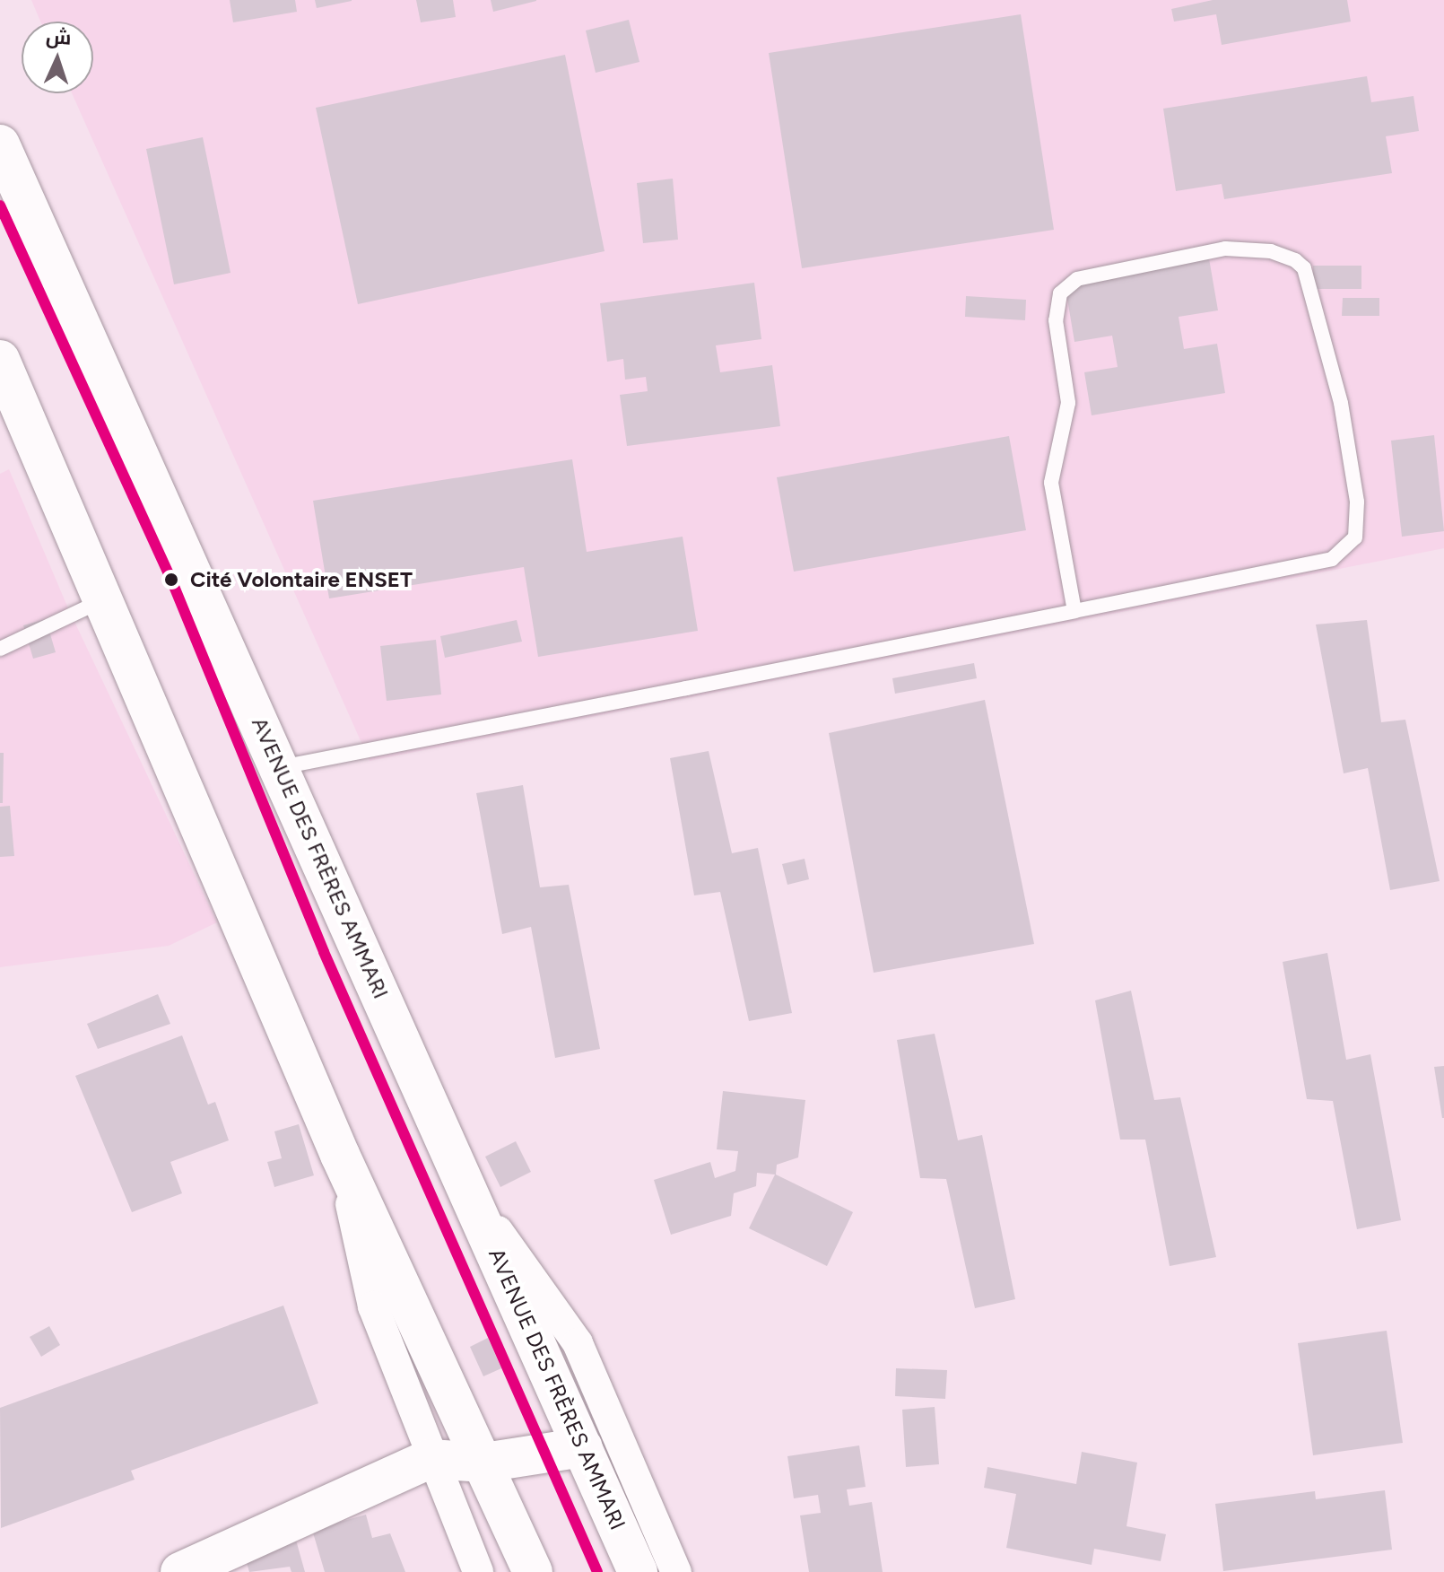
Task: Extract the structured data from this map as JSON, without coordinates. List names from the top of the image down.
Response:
{
  "streets": {
    "main road": ["AVENUE DES FRÈRES AMMARI"]
  },
  "places": ["Cité Volontaire ENSET"],
  "north": "top"
}
